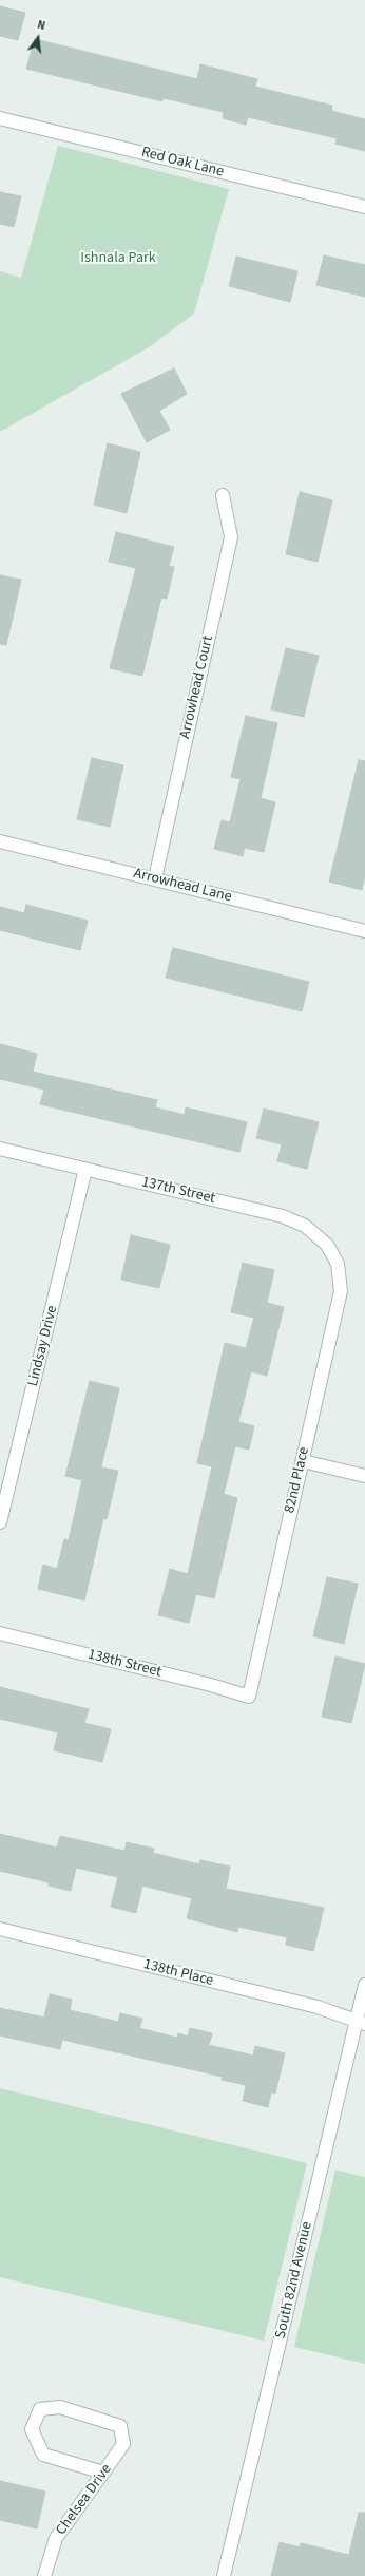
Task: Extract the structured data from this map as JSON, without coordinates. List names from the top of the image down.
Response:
{
  "streets": {
    "street": [
      "Red Oak Lane",
      "Arrowhead Court",
      "Arrowhead Lane",
      "137th Street",
      "Lindsay Drive",
      "82nd Place",
      "138th Street",
      "138th Place",
      "South 82nd Avenue",
      "Chelsea Drive"
    ]
  },
  "crossings": [
    ["Arrowhead Court", "Arrowhead Lane"],
    ["137th Street", "Lindsay Drive"],
    ["137th Street", "82nd Place"],
    ["82nd Place", "138th Street"],
    ["138th Place", "South 82nd Avenue"]
  ],
  "parks": ["Ishnala Park"],
  "north": "top"
}
